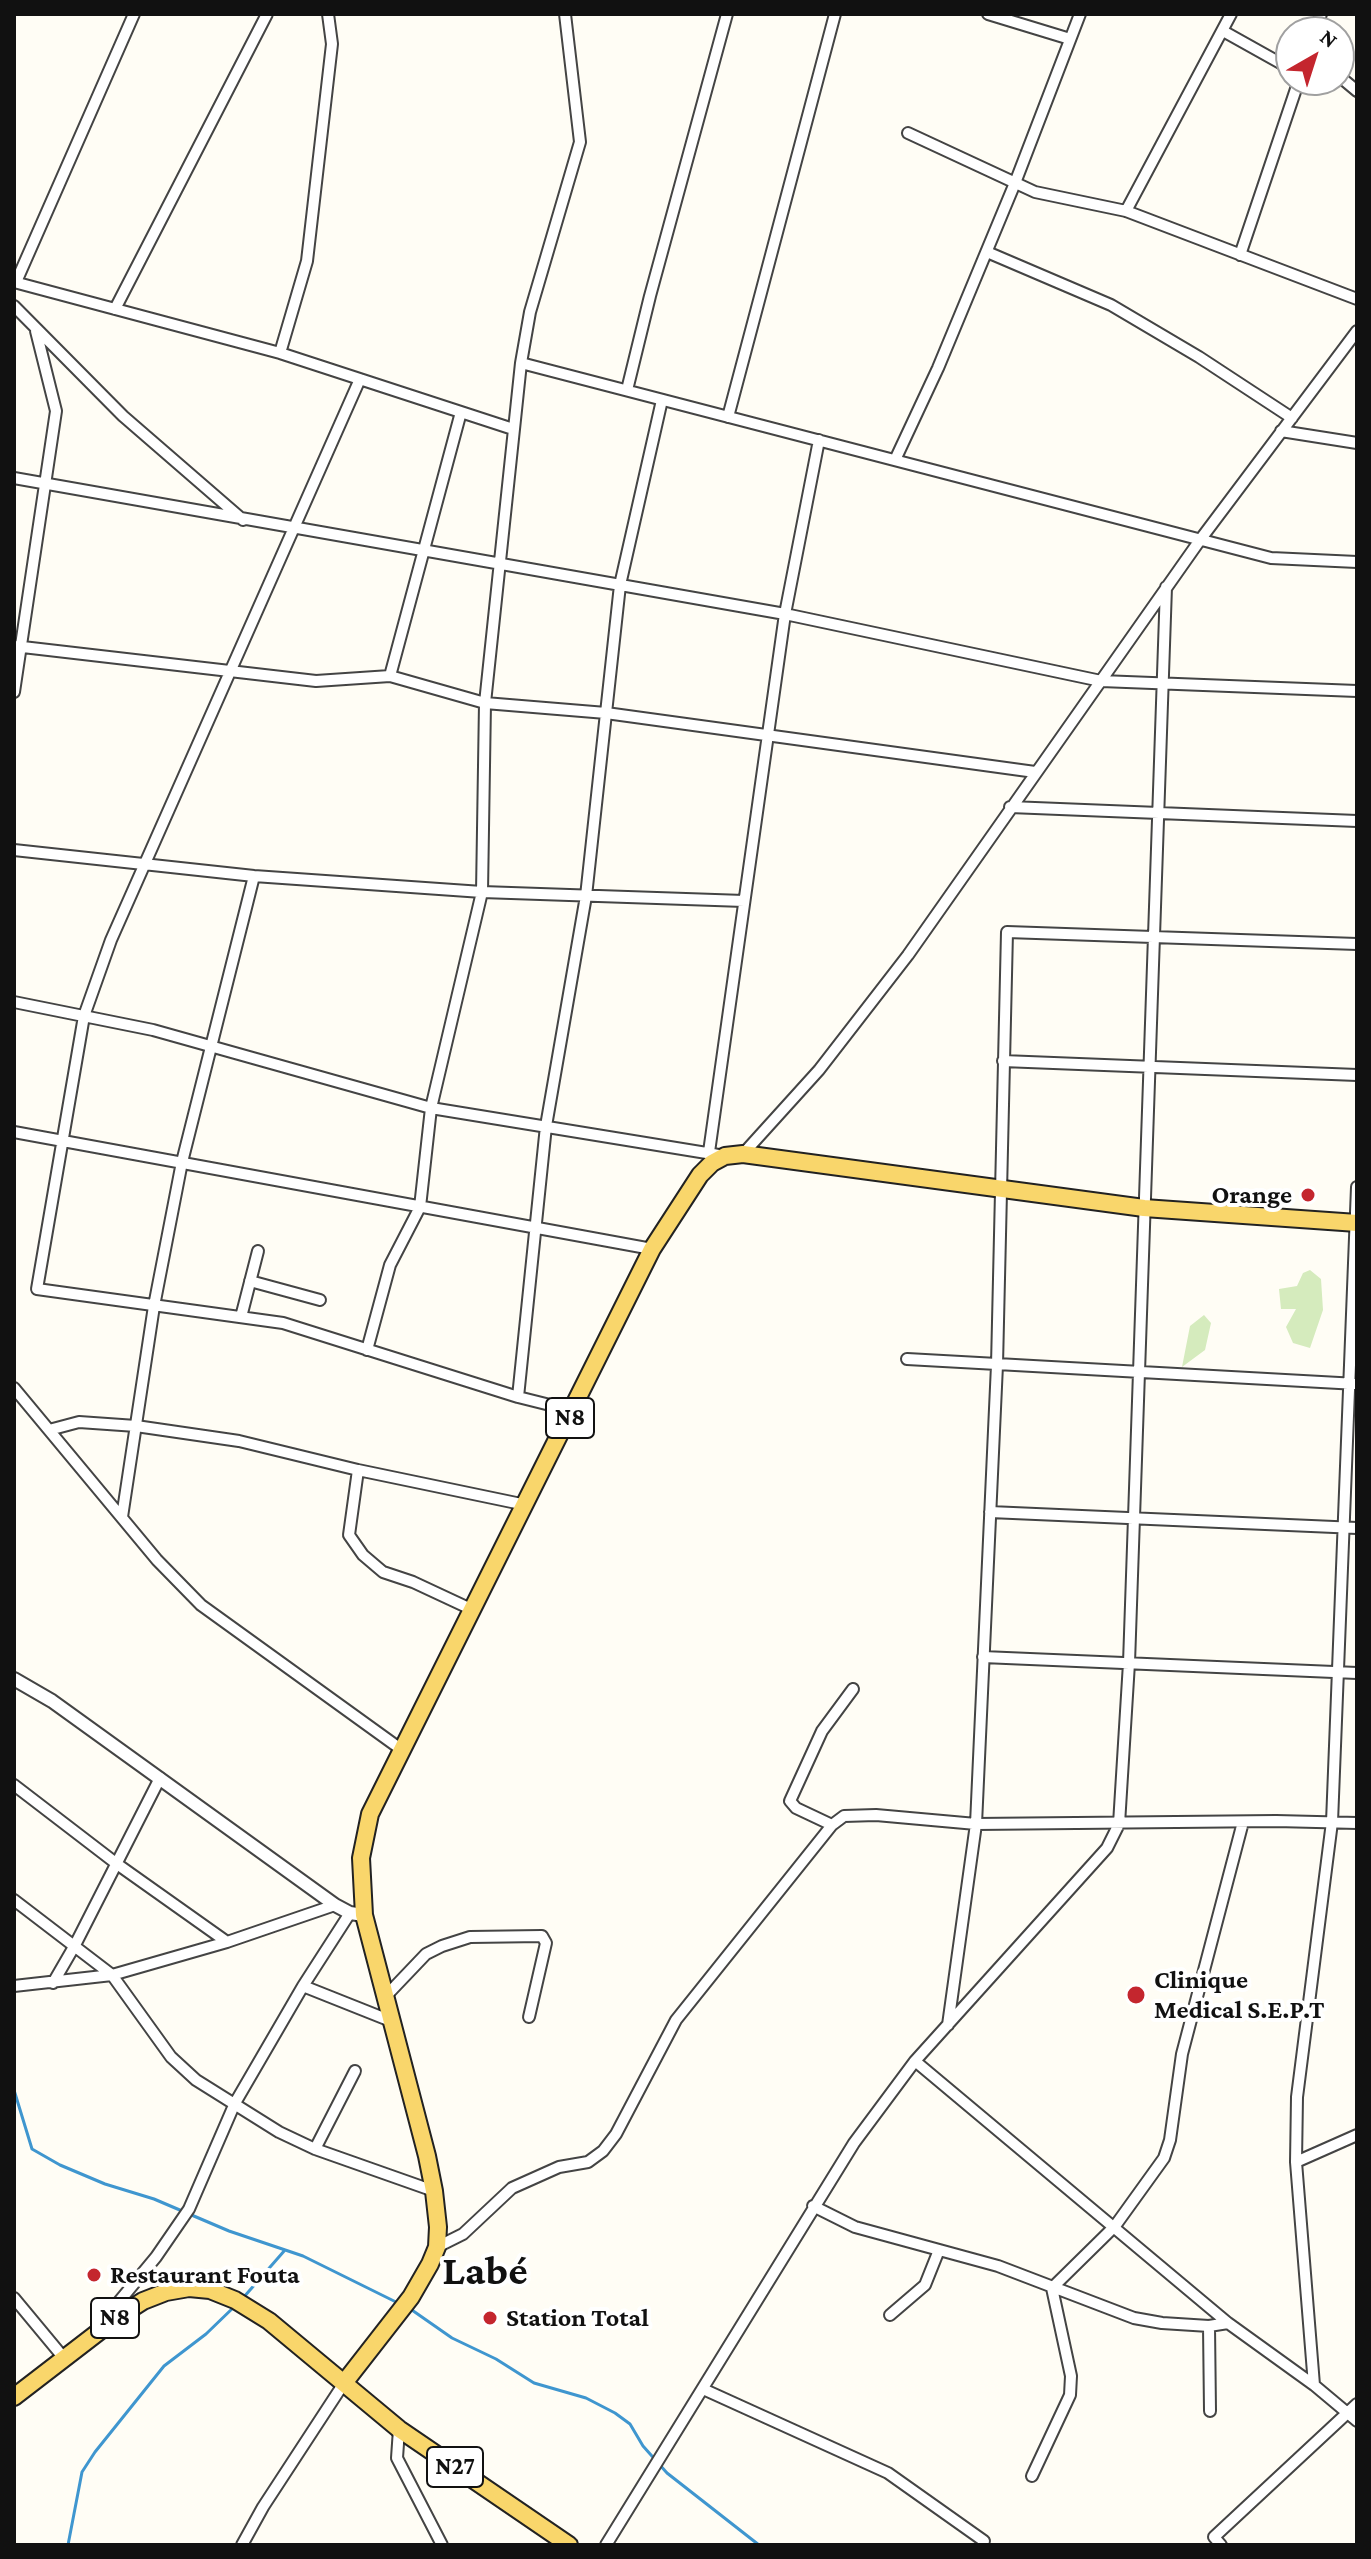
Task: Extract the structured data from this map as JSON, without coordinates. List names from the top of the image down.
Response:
{
  "streets": {
    "main road": ["N8", "N27"]
  },
  "crossings": [
    ["N8", "N27"]
  ],
  "districts": ["Labé"],
  "places": [
    "Orange",
    "Clinique Medical S.E.P.T",
    "Restaurant Fouta",
    "Station Total"
  ],
  "north": "top right"
}
